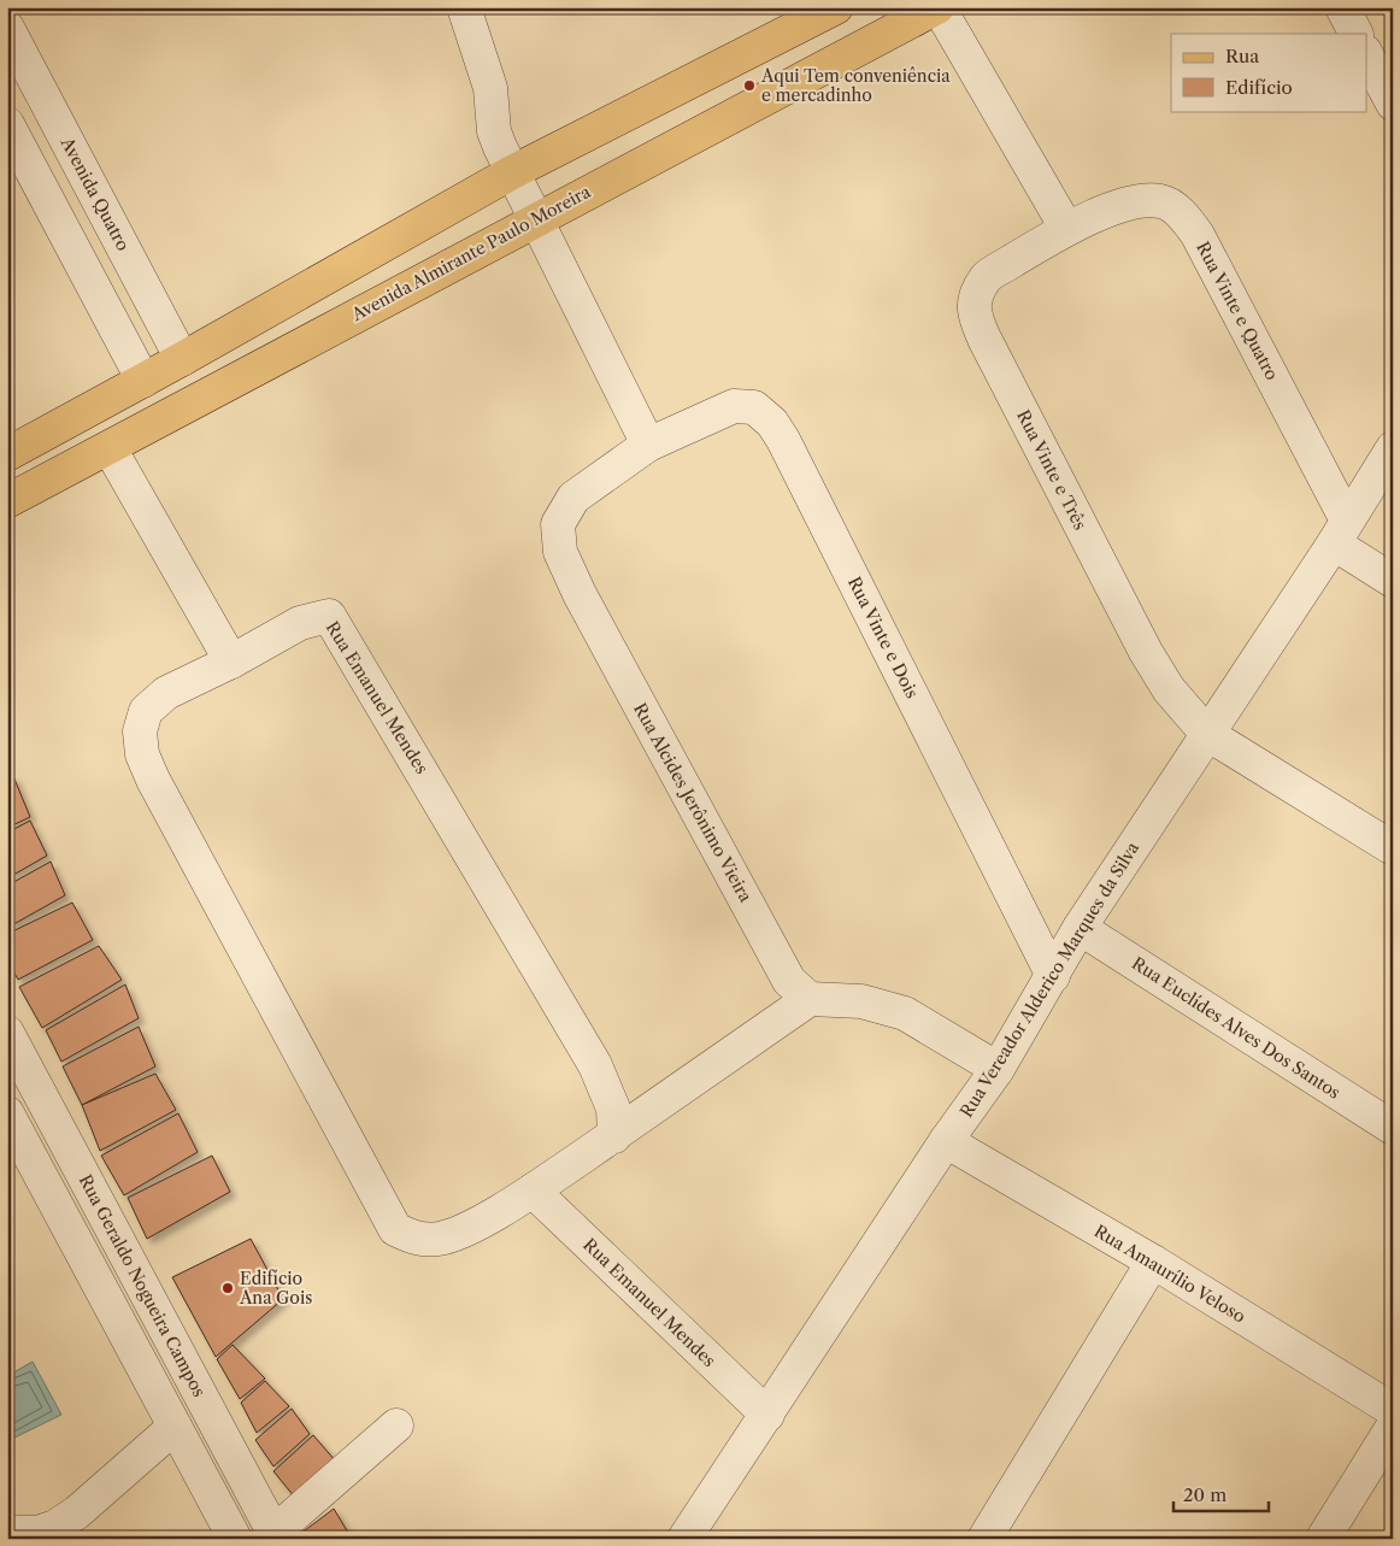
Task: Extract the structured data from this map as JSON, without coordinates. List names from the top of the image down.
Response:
{
  "streets": {
    "main road": ["Avenida Almirante Paulo Moreira"],
    "street": [
      "Avenida Quatro",
      "Rua Vinte e Quatro",
      "Rua Vinte e Três",
      "Rua Vinte e Dois",
      "Rua Emanuel Mendes",
      "Rua Alcides Jerônimo Vieira",
      "Rua Vereador Alderico Marques da Silva",
      "Rua Euclídes Alves Dos Santos",
      "Rua Amaurílio Veloso",
      "Rua Geraldo Nogueira Campos"
    ]
  },
  "crossings": [
    ["Rua Vinte e Quatro", "Rua Vinte e Três"],
    ["Rua Vinte e Quatro", "Rua Vereador Alderico Marques da Silva"],
    ["Rua Vinte e Três", "Rua Vereador Alderico Marques da Silva"],
    ["Rua Vinte e Dois", "Rua Alcides Jerônimo Vieira"],
    ["Rua Vinte e Dois", "Rua Vereador Alderico Marques da Silva"],
    ["Rua Emanuel Mendes", "Rua Vereador Alderico Marques da Silva"],
    ["Rua Vereador Alderico Marques da Silva", "Rua Euclídes Alves Dos Santos"],
    ["Rua Vereador Alderico Marques da Silva", "Rua Amaurílio Veloso"]
  ],
  "places": ["Aqui Tem conveniência e mercadinho", "Edifício Ana Gois"],
  "legend": ["Rua", "Edifício"],
  "scale_bar": "20 m"
}
